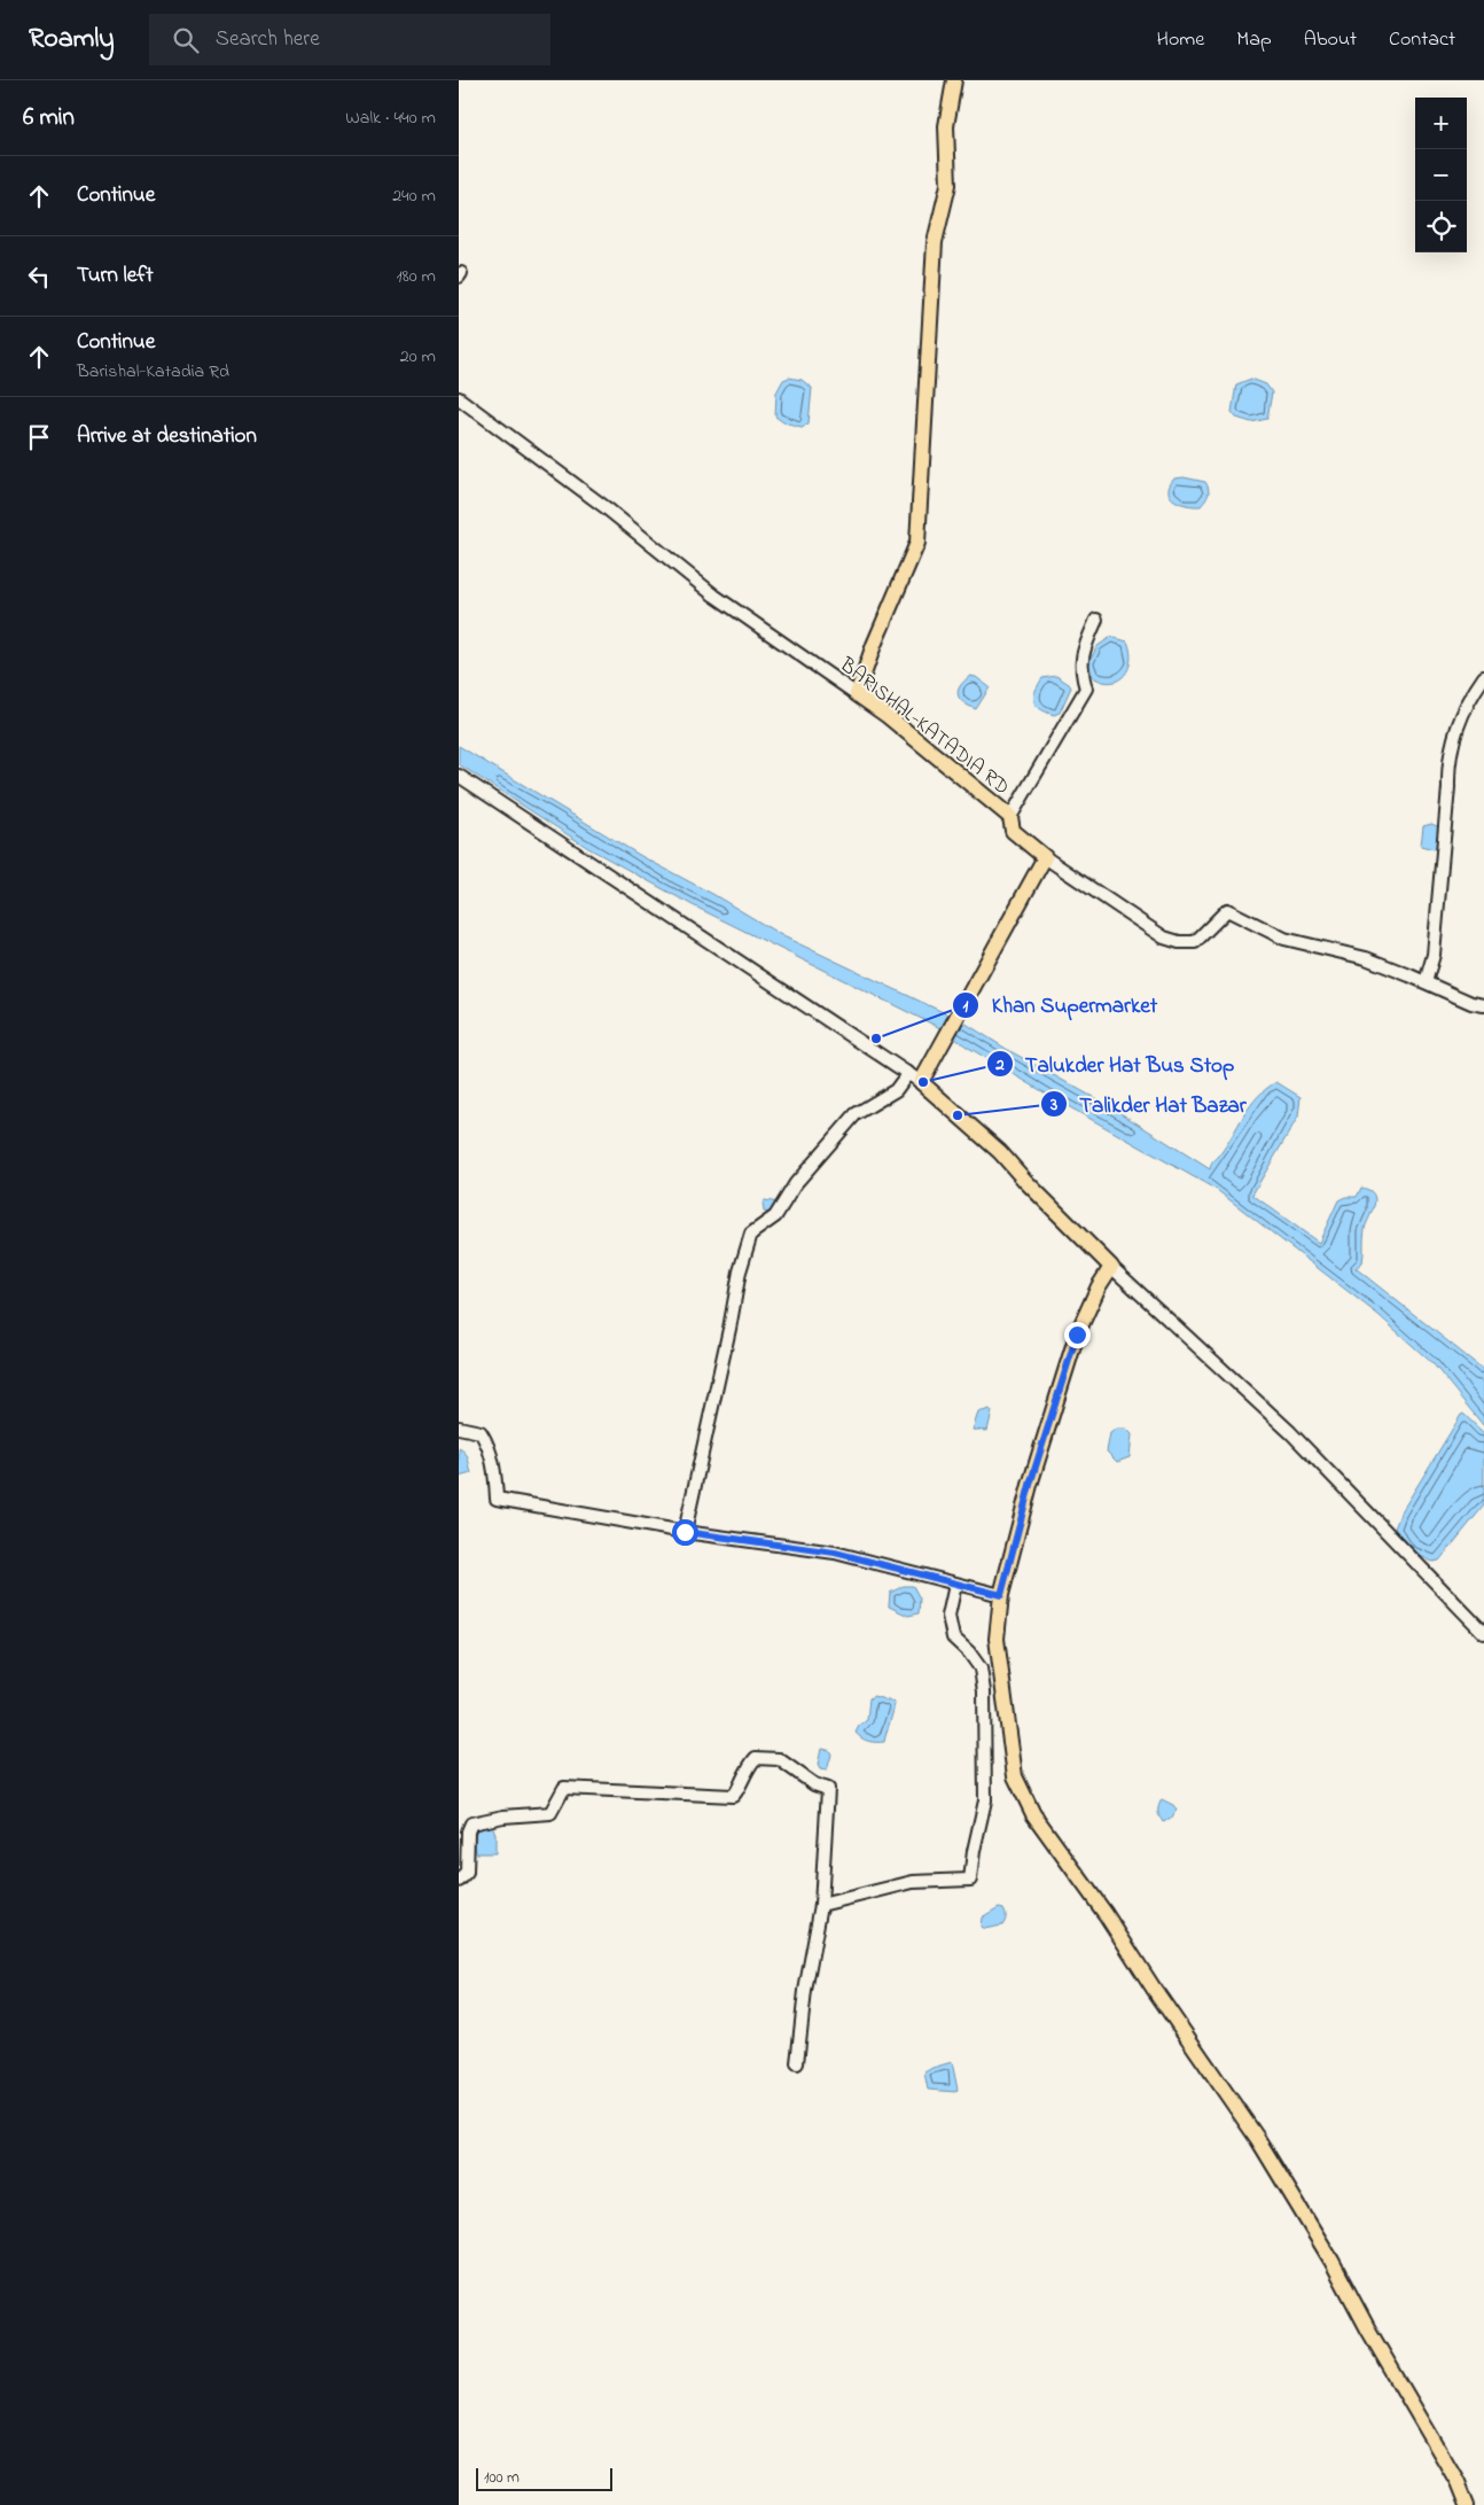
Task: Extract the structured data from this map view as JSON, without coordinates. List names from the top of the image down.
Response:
{
  "streets": {
    "main road": ["BARISHAL-KATADIA RD"]
  },
  "places": ["Khan Supermarket", "Talukder Hat Bus Stop", "Talikder Hat Bazar"],
  "scale_bar": "100 m",
  "page": {
    "header": "Roamly",
    "search": "Search here",
    "nav": [
      "Home",
      "Map",
      "About",
      "Contact"
    ],
    "heading": ["6 min", "Walk · 440 m"],
    "map_buttons": ["+", "−"],
    "list": [
      ["Continue", "240 m"],
      ["Turn left", "180 m"],
      ["Continue", "Barishal-Katadia Rd", "20 m"],
      "Arrive at destination"
    ],
    "scale": "100 m"
  }
}
